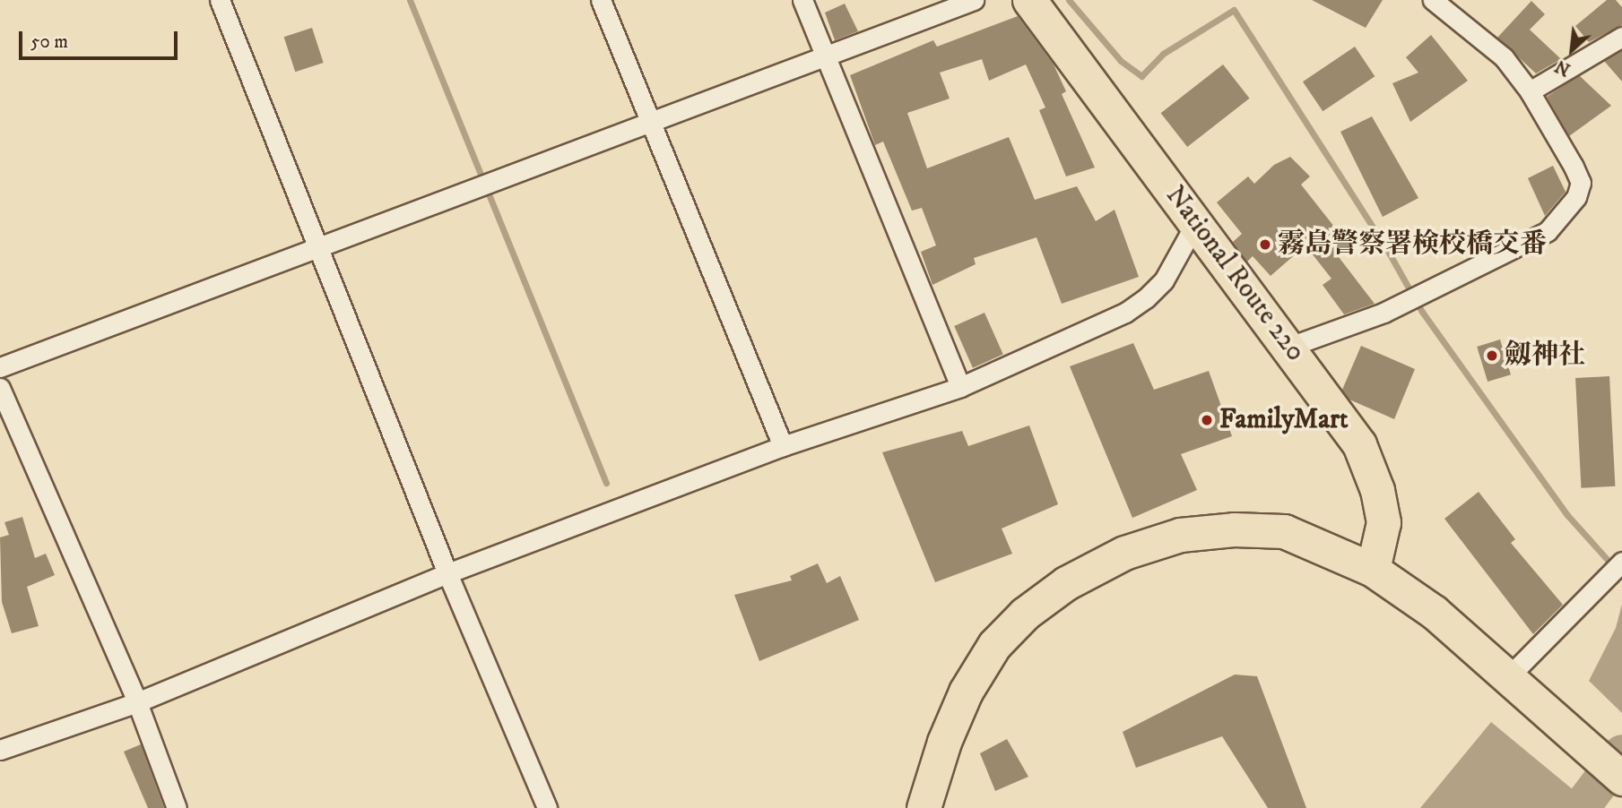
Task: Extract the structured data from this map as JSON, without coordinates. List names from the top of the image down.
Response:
{
  "streets": {
    "highway": ["National Route 220"]
  },
  "places": ["霧島警察署検校橋交番", "劔神社", "FamilyMart"],
  "scale_bar": "50 m",
  "north": "bottom left"
}
